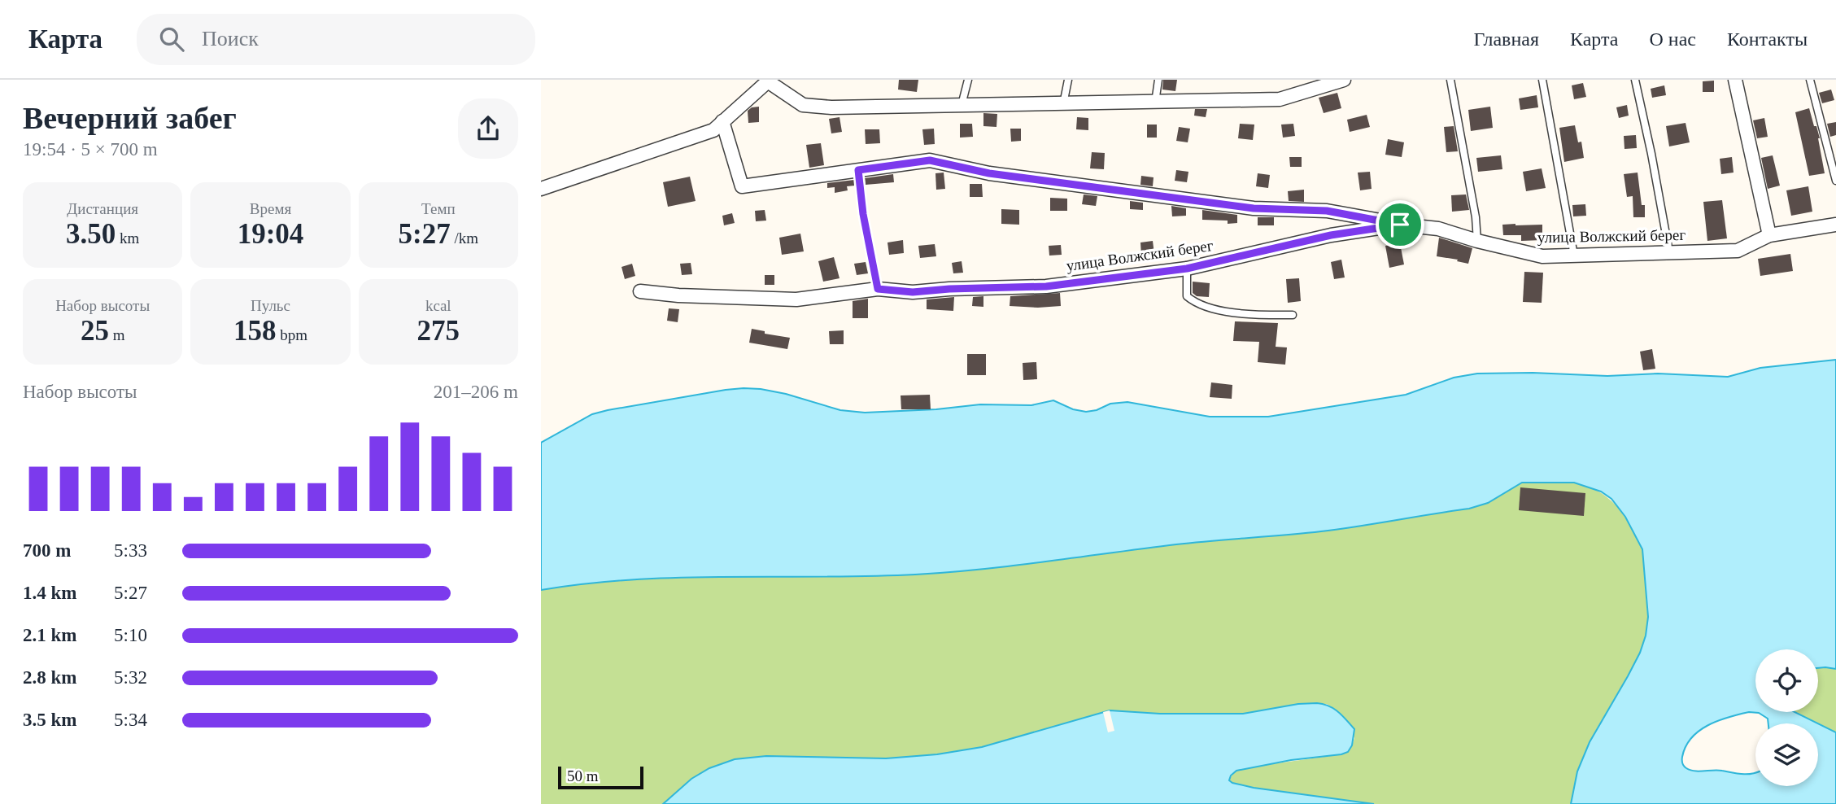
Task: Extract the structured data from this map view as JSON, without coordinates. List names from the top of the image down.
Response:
{
  "streets": {
    "street": ["улица Волжский берег"]
  },
  "scale_bar": "50 m",
  "page": {
    "header": "Карта",
    "search": "Поиск",
    "nav": [
      "Главная",
      "Карта",
      "О нас",
      "Контакты"
    ],
    "heading": ["Вечерний забег", "19:54 · 5 × 700 m"],
    "stats": [
      ["Дистанция", "3.50 km"],
      ["Время", "19:04"],
      ["Темп", "5:27 /km"],
      ["Набор высоты", "25 m"],
      ["Пульс", "158 bpm"],
      ["kcal", "275"]
    ],
    "chart": ["Набор высоты", "201–206 m"],
    "list": [
      {
        "name": "700 m",
        "note": "5:33"
      },
      {
        "name": "1.4 km",
        "note": "5:27"
      },
      {
        "name": "2.1 km",
        "note": "5:10"
      },
      {
        "name": "2.8 km",
        "note": "5:32"
      },
      {
        "name": "3.5 km",
        "note": "5:34"
      }
    ],
    "scale": "50 m"
  }
}
